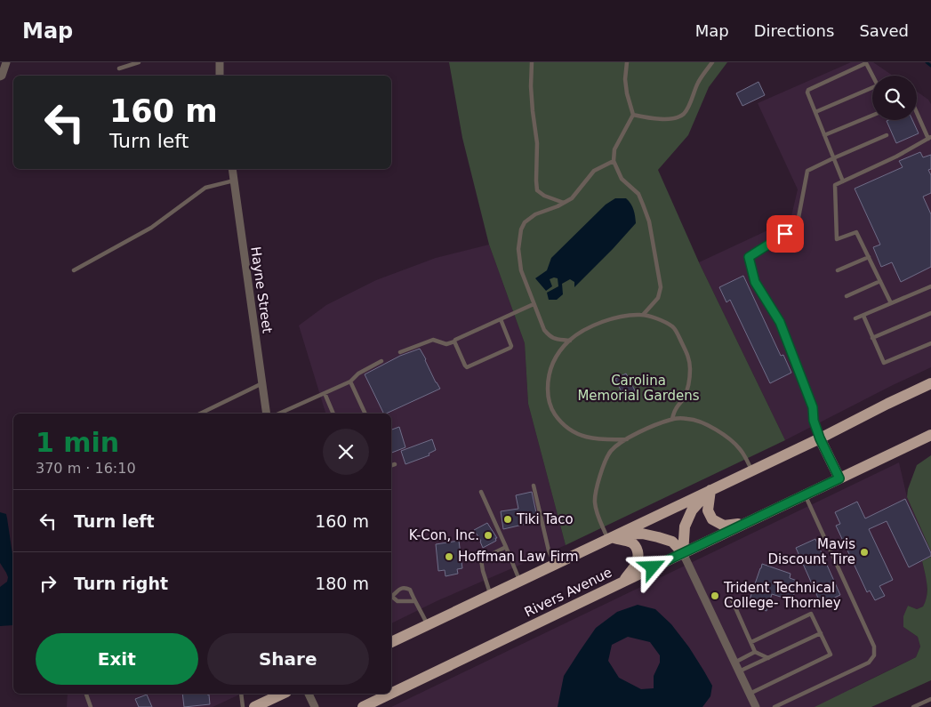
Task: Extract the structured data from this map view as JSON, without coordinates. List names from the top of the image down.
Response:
{
  "streets": {
    "main road": ["Rivers Avenue"],
    "street": ["Hayne Street"]
  },
  "parks": ["Carolina Memorial Gardens"],
  "places": [
    "Tiki Taco",
    "K-Con, Inc.",
    "Mavis Discount Tire",
    "Hoffman Law Firm",
    "Trident Technical College- Thornley"
  ],
  "page": {
    "header": "Map",
    "nav": ["Map", "Directions", "Saved"],
    "turn": ["160 m", "Turn left"],
    "heading": ["1 min", "370 m · 16:10"],
    "list": [
      {
        "name": "Turn left",
        "value": "160 m"
      },
      {
        "name": "Turn right",
        "value": "180 m"
      }
    ],
    "buttons": ["Exit", "Share"]
  }
}
